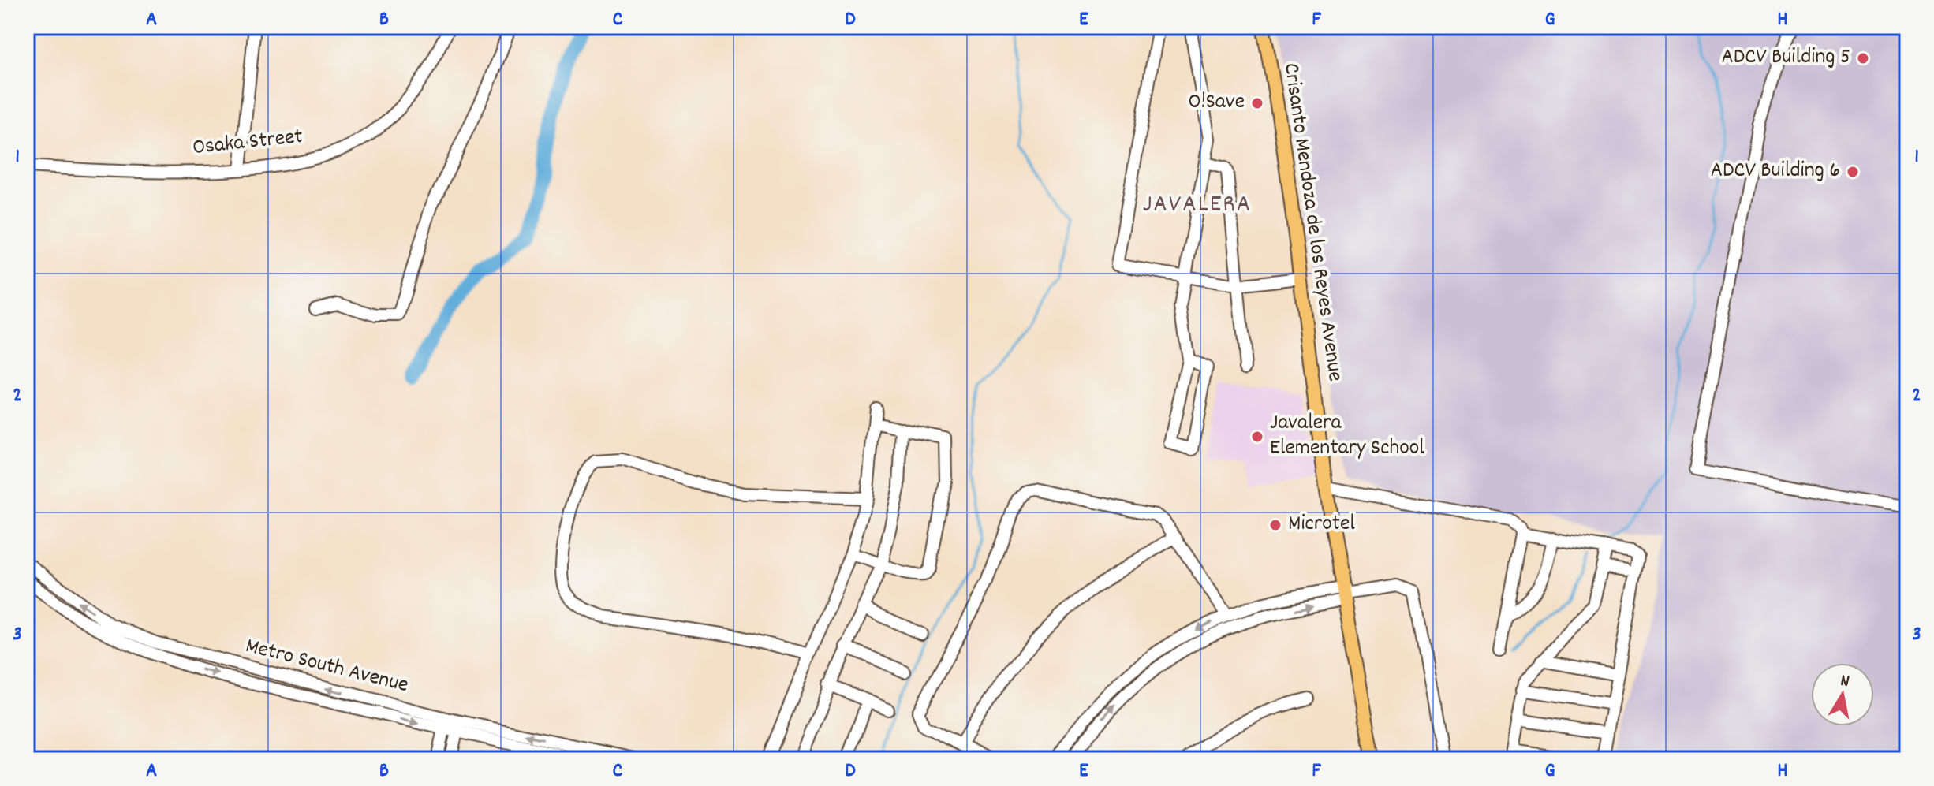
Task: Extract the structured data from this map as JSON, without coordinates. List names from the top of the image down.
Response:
{
  "streets": {
    "main road": ["Crisanto Mendoza de los Reyes Avenue"],
    "street": ["Osaka Street", "Metro South Avenue"]
  },
  "districts": ["JAVALERA"],
  "places": [
    "ADCV Building 5",
    "O!Save",
    "ADCV Building 6",
    "Javalera Elementary School",
    "Microtel"
  ],
  "north": "top",
  "grid": {
    "columns": [
      "A",
      "B",
      "C",
      "D",
      "E",
      "F",
      "G",
      "H"
    ],
    "rows": ["1", "2", "3"]
  }
}
